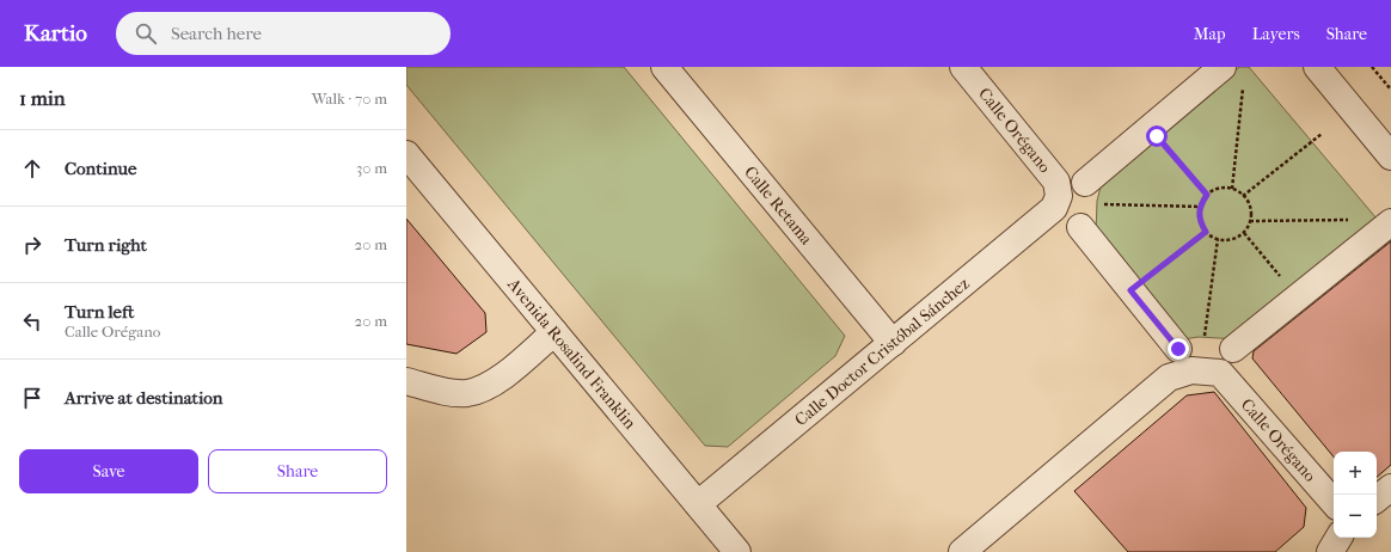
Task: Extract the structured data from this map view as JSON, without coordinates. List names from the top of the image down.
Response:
{
  "streets": {
    "street": [
      "Calle Orégano",
      "Calle Retama",
      "Avenida Rosalind Franklin",
      "Calle Doctor Cristóbal Sánchez"
    ]
  },
  "crossings": [
    ["Calle Orégano", "Calle Doctor Cristóbal Sánchez"],
    ["Calle Retama", "Calle Doctor Cristóbal Sánchez"],
    ["Avenida Rosalind Franklin", "Calle Doctor Cristóbal Sánchez"]
  ],
  "page": {
    "header": "Kartio",
    "search": "Search here",
    "nav": ["Map", "Layers", "Share"],
    "heading": ["1 min", "Walk · 70 m"],
    "list": [
      ["Continue", "30 m"],
      ["Turn right", "20 m"],
      ["Turn left", "Calle Orégano", "20 m"],
      "Arrive at destination"
    ],
    "buttons": ["Save", "Share"],
    "map_buttons": ["+", "−"]
  }
}
